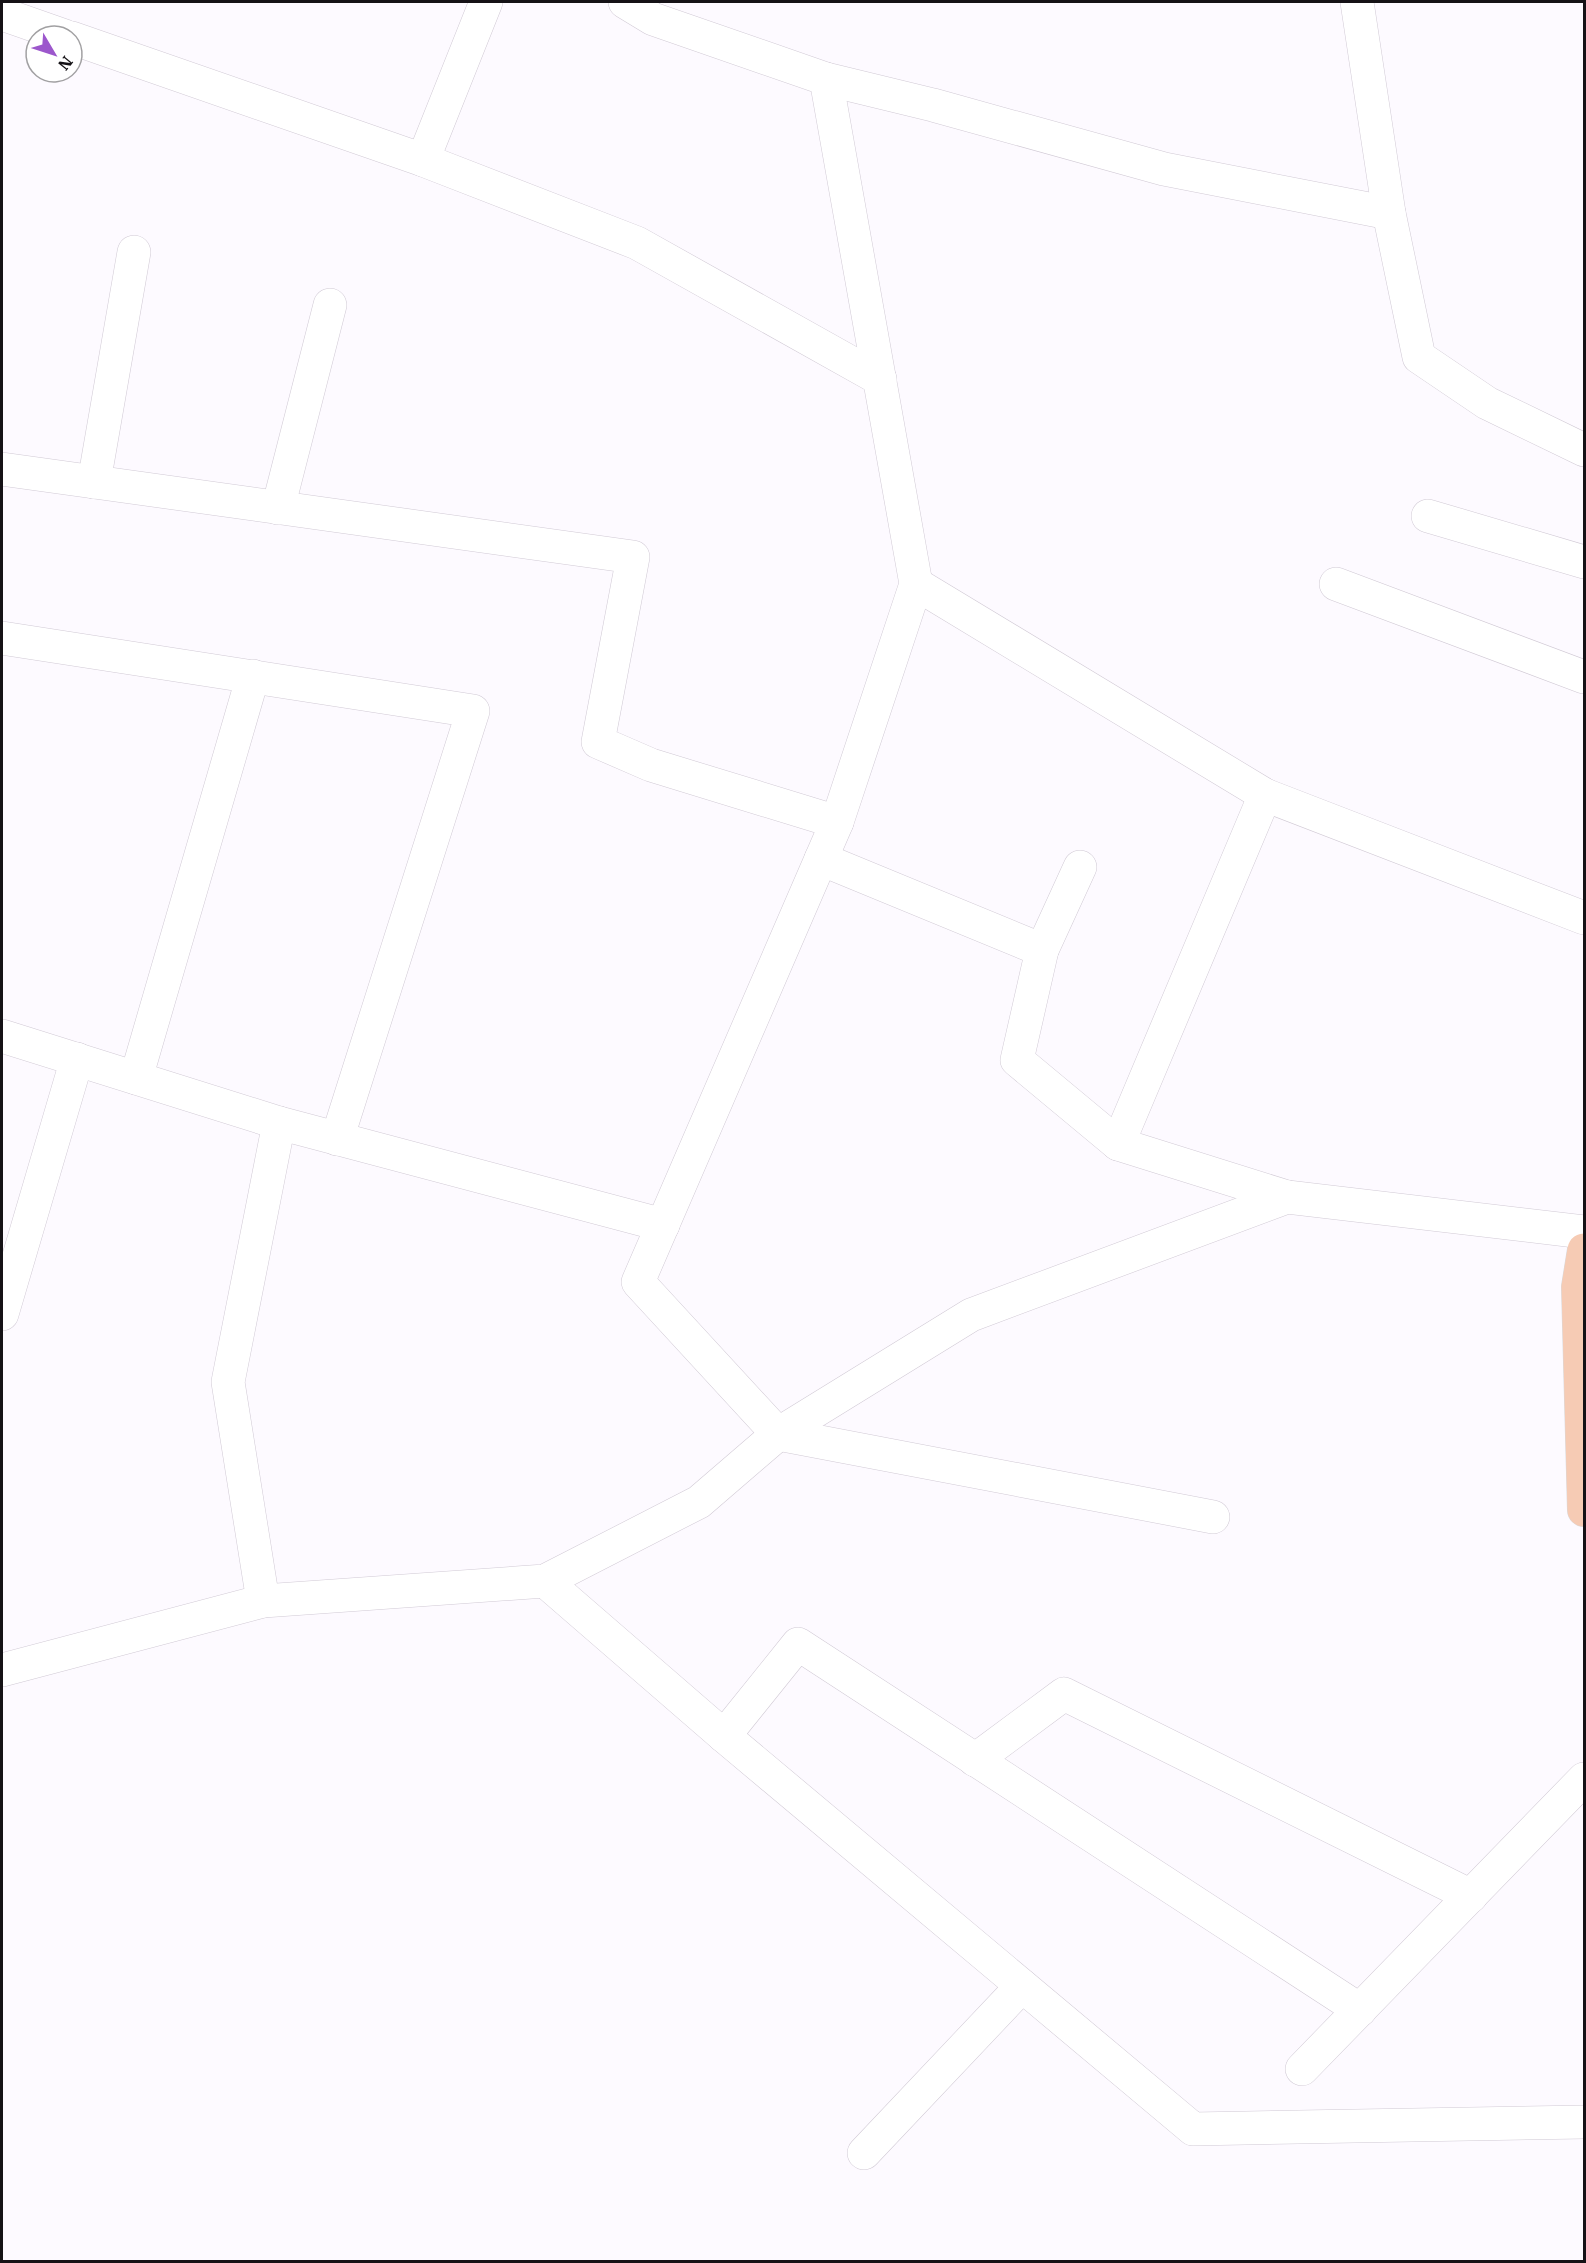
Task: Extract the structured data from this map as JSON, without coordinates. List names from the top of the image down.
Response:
{
  "north": "bottom right"
}
